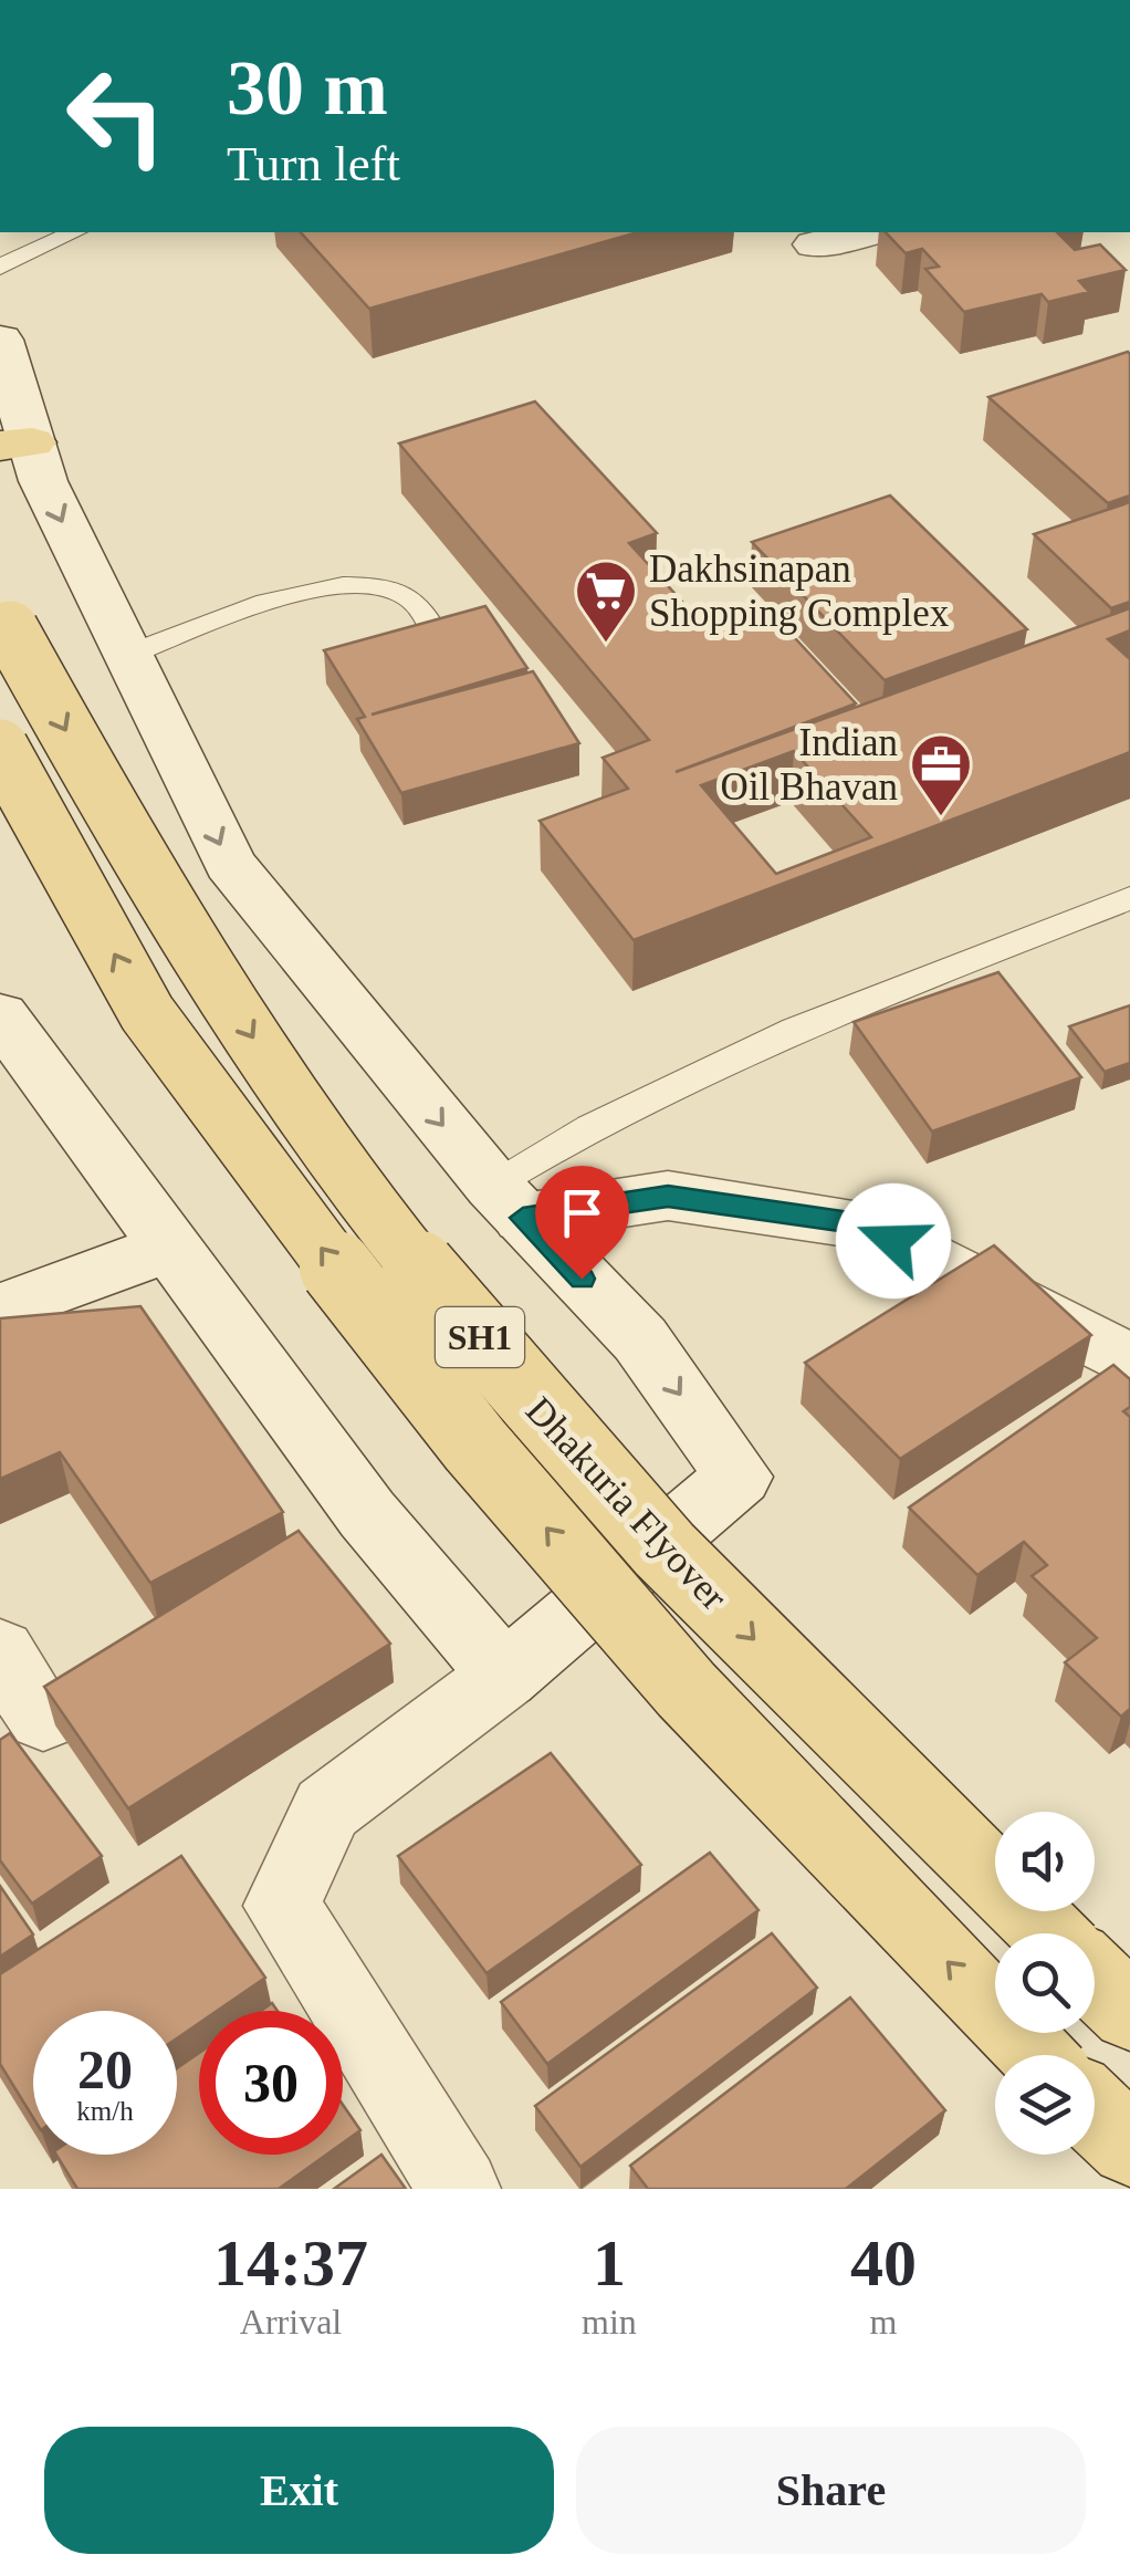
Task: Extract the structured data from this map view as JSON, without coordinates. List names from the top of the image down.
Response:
{
  "streets": {
    "main road": ["SH1", "Dhakuria Flyover"]
  },
  "places": {
    "supermarket": ["Dakhsinapan Shopping Complex"],
    "office": ["Indian Oil Bhavan"]
  },
  "page": {
    "turn": ["30 m", "Turn left"],
    "speed": "20 km/h",
    "limit": "30",
    "eta": [
      "14:37",
      "Arrival",
      "1",
      "min",
      "40",
      "m"
    ],
    "buttons": ["Exit", "Share"]
  }
}
